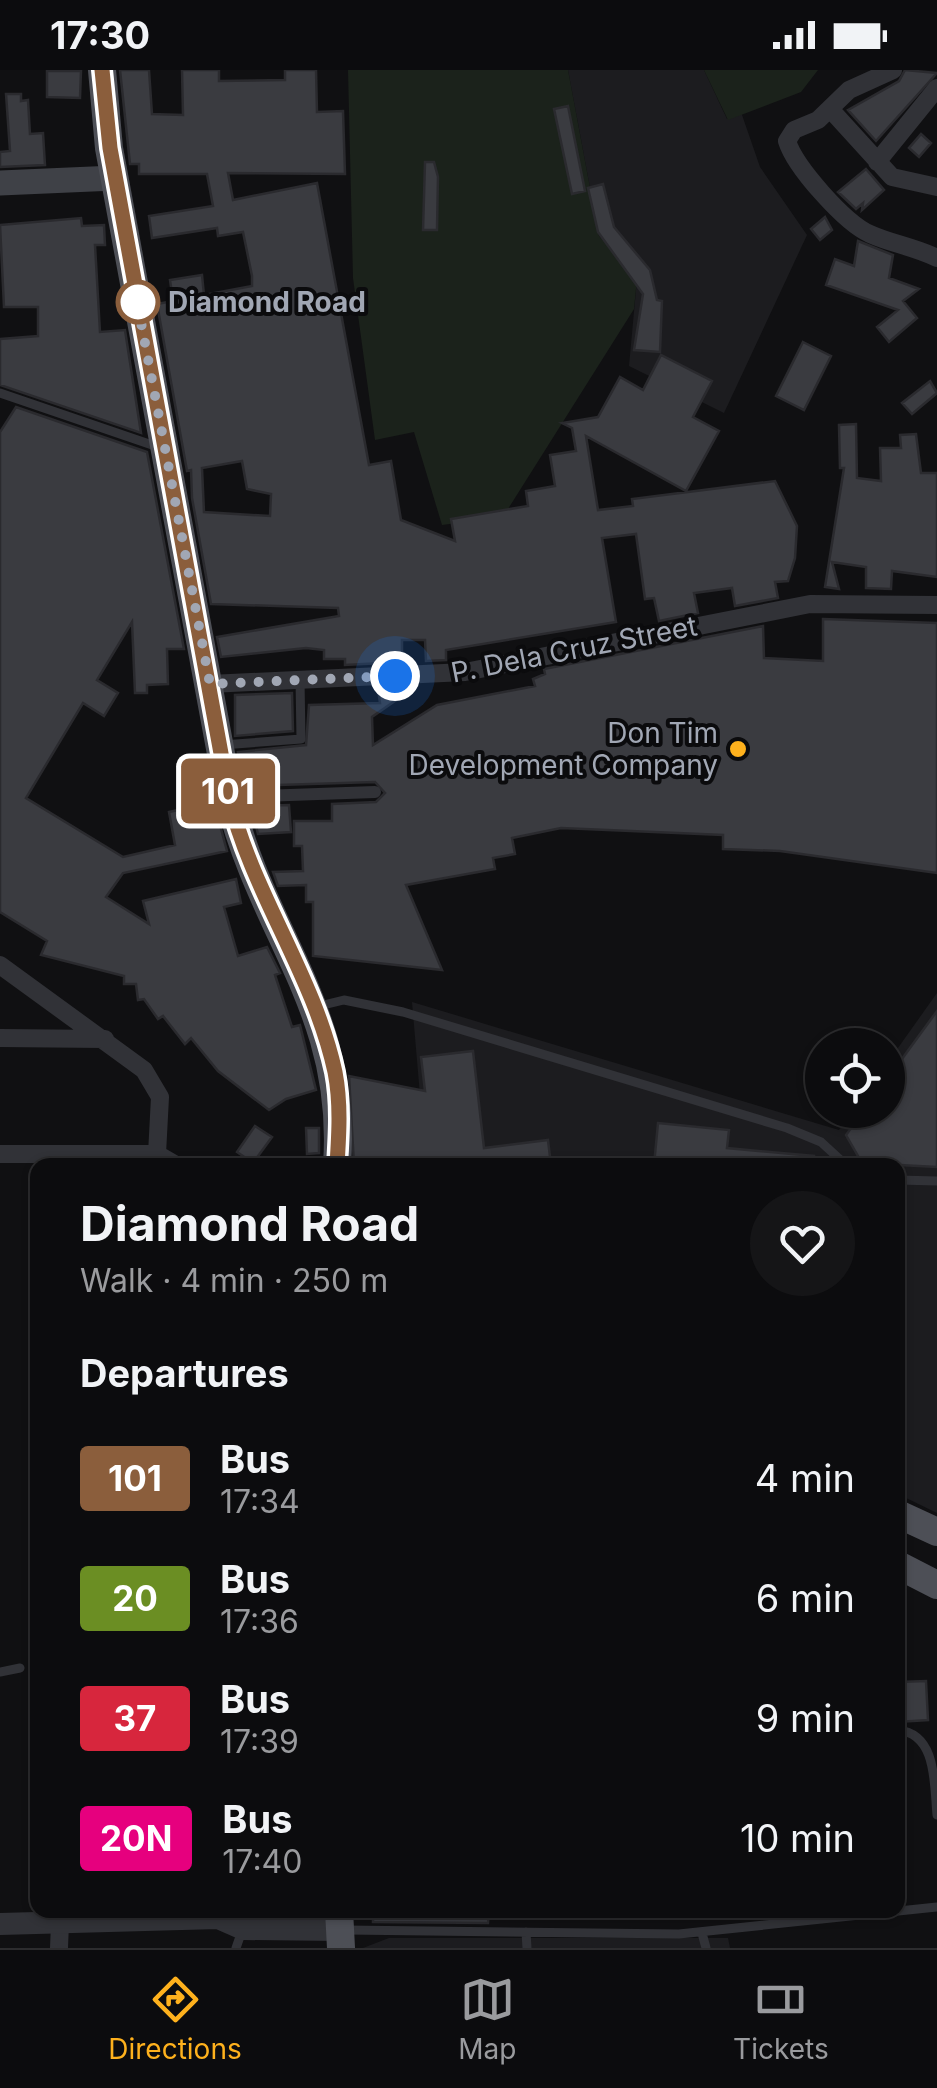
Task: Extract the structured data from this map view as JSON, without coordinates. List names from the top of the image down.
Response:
{
  "streets": {
    "street": ["P. Dela Cruz Street"]
  },
  "places": ["Diamond Road", "Don Tim Development Company"],
  "lines": ["bus line 101"],
  "page": {
    "status": "17:30",
    "on_map": "101",
    "heading": [
      ["Diamond Road", "Walk · 4 min · 250 m"],
      "Departures"
    ],
    "list": [
      {
        "mark": "101",
        "name": "Bus",
        "note": "17:34",
        "value": "4 min"
      },
      {
        "mark": "20",
        "name": "Bus",
        "note": "17:36",
        "value": "6 min"
      },
      {
        "mark": "37",
        "name": "Bus",
        "note": "17:39",
        "value": "9 min"
      },
      {
        "mark": "20N",
        "name": "Bus",
        "note": "17:40",
        "value": "10 min"
      }
    ],
    "tabs": ["Directions", "Map", "Tickets"]
  }
}
